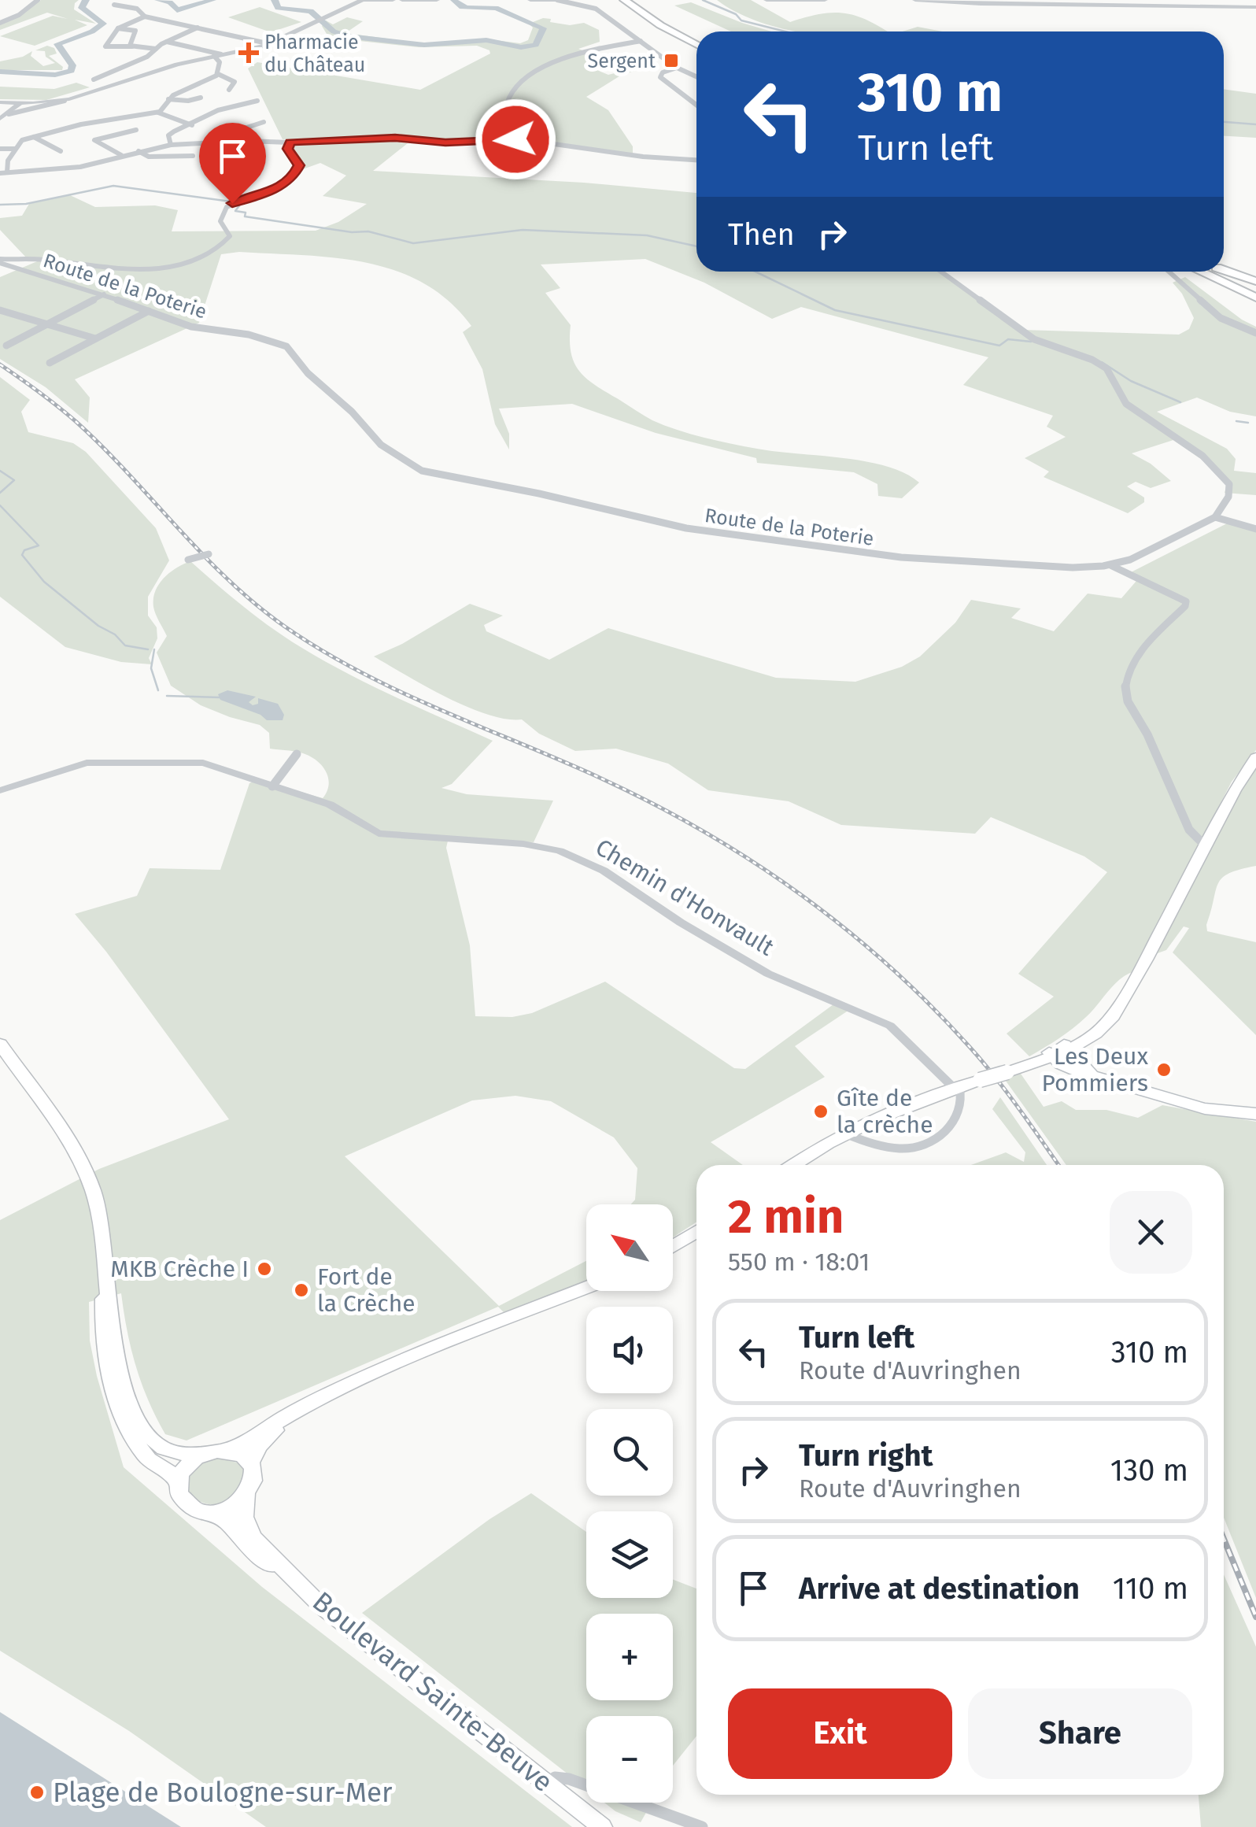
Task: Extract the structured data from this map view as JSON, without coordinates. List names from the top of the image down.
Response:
{
  "streets": {
    "main road": ["Boulevard Sainte-Beuve"],
    "street": ["Route de la Poterie", "Chemin d'Honvault"]
  },
  "places": {
    "health": ["Pharmacie du Château"],
    "transit": ["Sergent"],
    "other": [
      "Les Deux Pommiers",
      "Gîte de la crèche",
      "MKB Crèche I",
      "Fort de la Crèche",
      "Plage de Boulogne-sur-Mer"
    ]
  },
  "north": "top left",
  "page": {
    "turn": ["310 m", "Turn left"],
    "then": "Then",
    "heading": ["2 min", "550 m · 18:01"],
    "map_buttons": ["+", "−"],
    "list": [
      {
        "name": "Turn left",
        "note": "Route d'Auvringhen",
        "value": "310 m"
      },
      {
        "name": "Turn right",
        "note": "Route d'Auvringhen",
        "value": "130 m"
      },
      {
        "name": "Arrive at destination",
        "value": "110 m"
      }
    ],
    "buttons": ["Exit", "Share"]
  }
}
